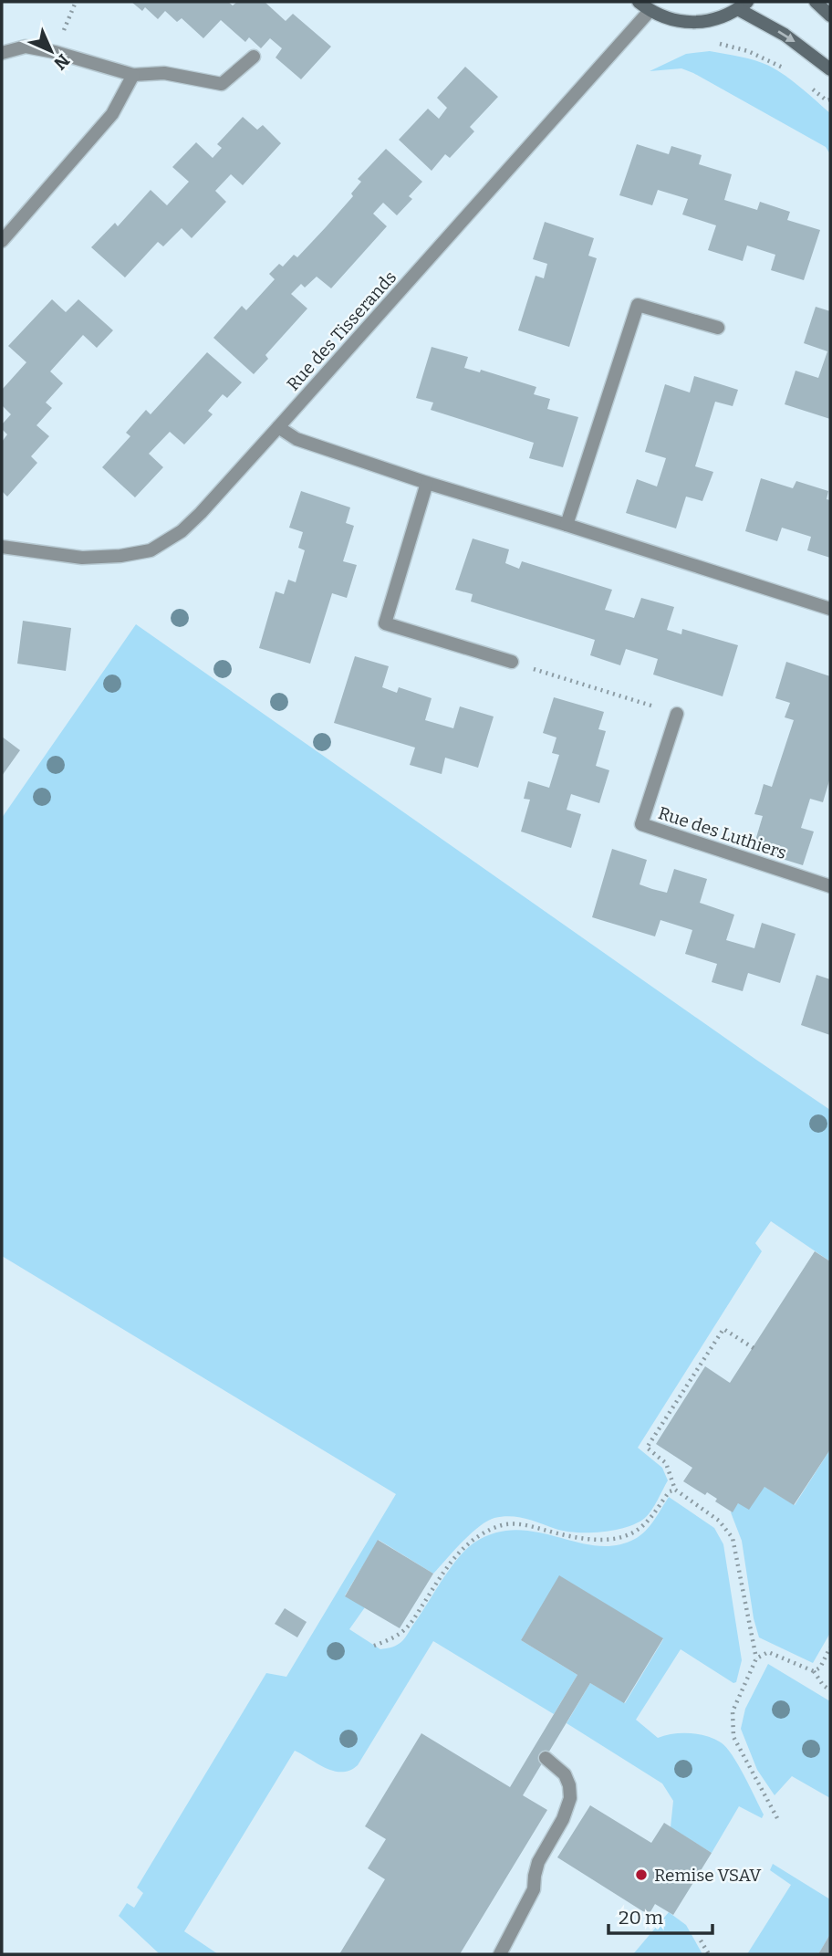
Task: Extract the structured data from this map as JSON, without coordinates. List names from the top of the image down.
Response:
{
  "streets": {
    "street": ["Rue des Tisserands", "Rue des Luthiers"]
  },
  "places": ["Remise VSAV"],
  "scale_bar": "20 m",
  "north": "bottom right"
}
